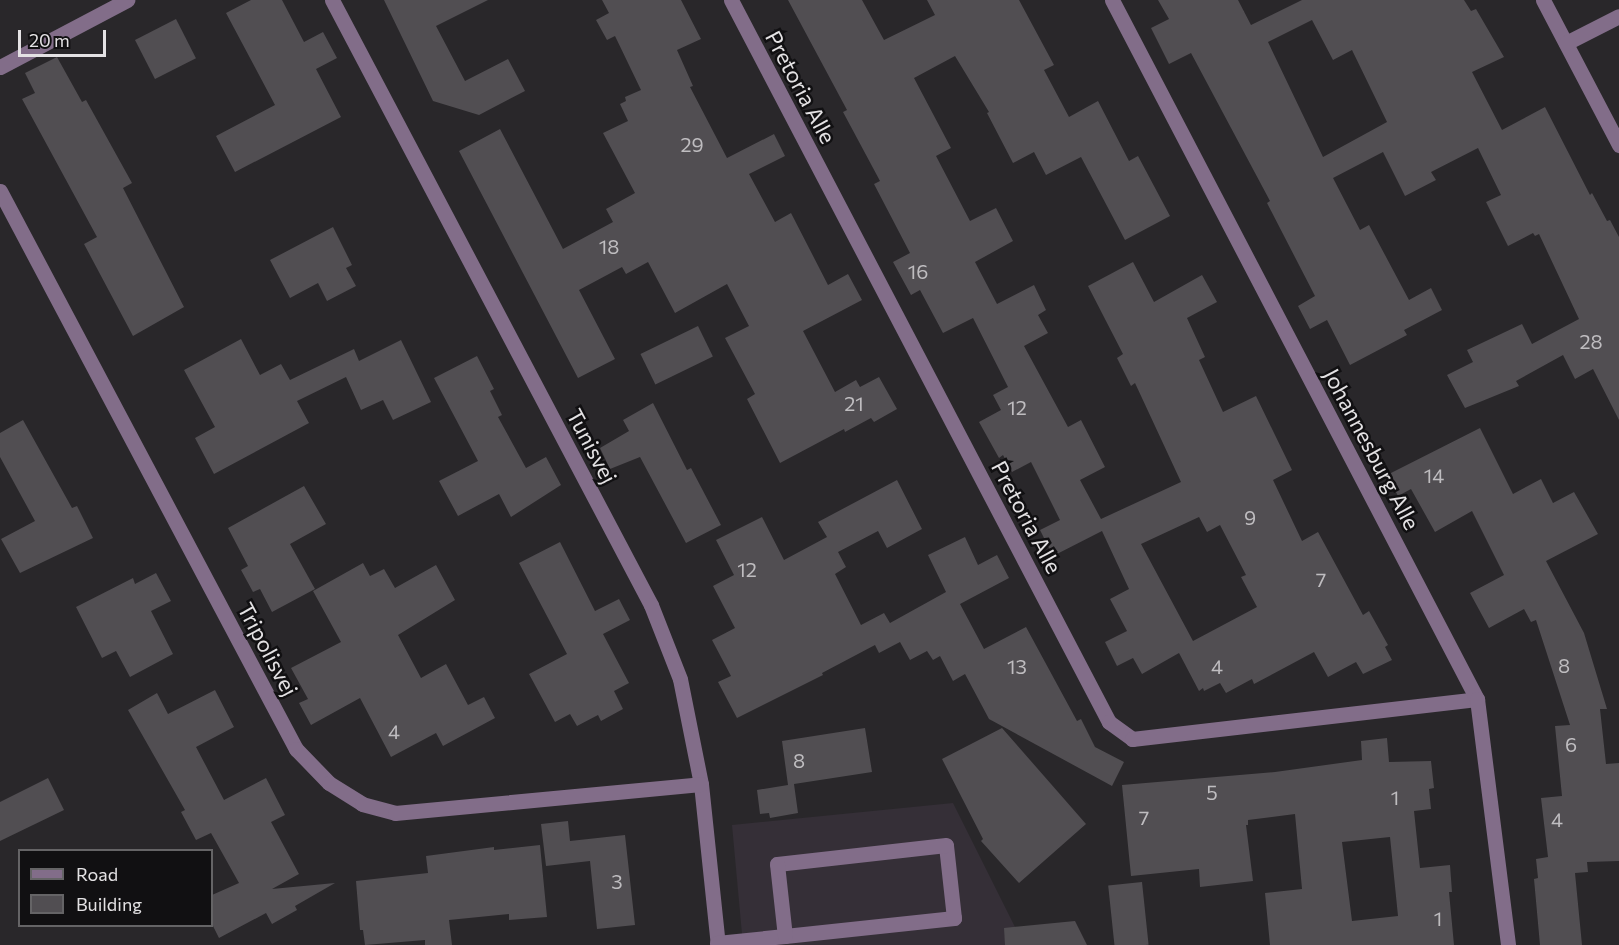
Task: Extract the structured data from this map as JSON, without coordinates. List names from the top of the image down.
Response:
{
  "streets": {
    "street": [
      "Pretoria Alle",
      "Tunisvej",
      "Johannesburg Alle",
      "Tripolisvej"
    ]
  },
  "crossings": [
    ["Pretoria Alle", "Johannesburg Alle"],
    ["Tunisvej", "Tripolisvej"]
  ],
  "house_numbers": [
    "29",
    "18",
    "16",
    "28",
    "21",
    "12",
    "14",
    "9",
    "12",
    "7",
    "8",
    "13",
    "4",
    "4",
    "6",
    "8",
    "5",
    "1",
    "7",
    "4",
    "3",
    "1"
  ],
  "legend": ["Road", "Building"],
  "scale_bar": "20 m"
}
